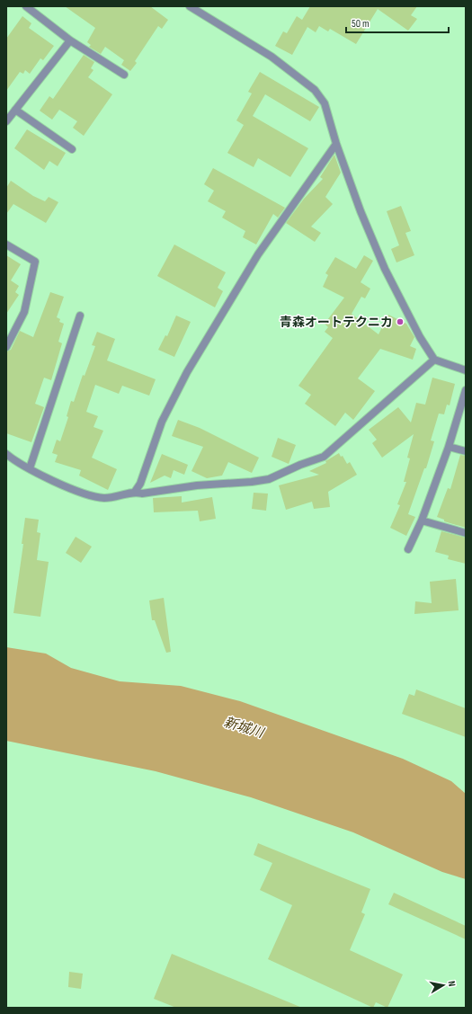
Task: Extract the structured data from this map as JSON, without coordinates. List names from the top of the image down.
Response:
{
  "water": ["新城川"],
  "places": ["青森オートテクニカ"],
  "scale_bar": "50 m",
  "north": "right"
}
